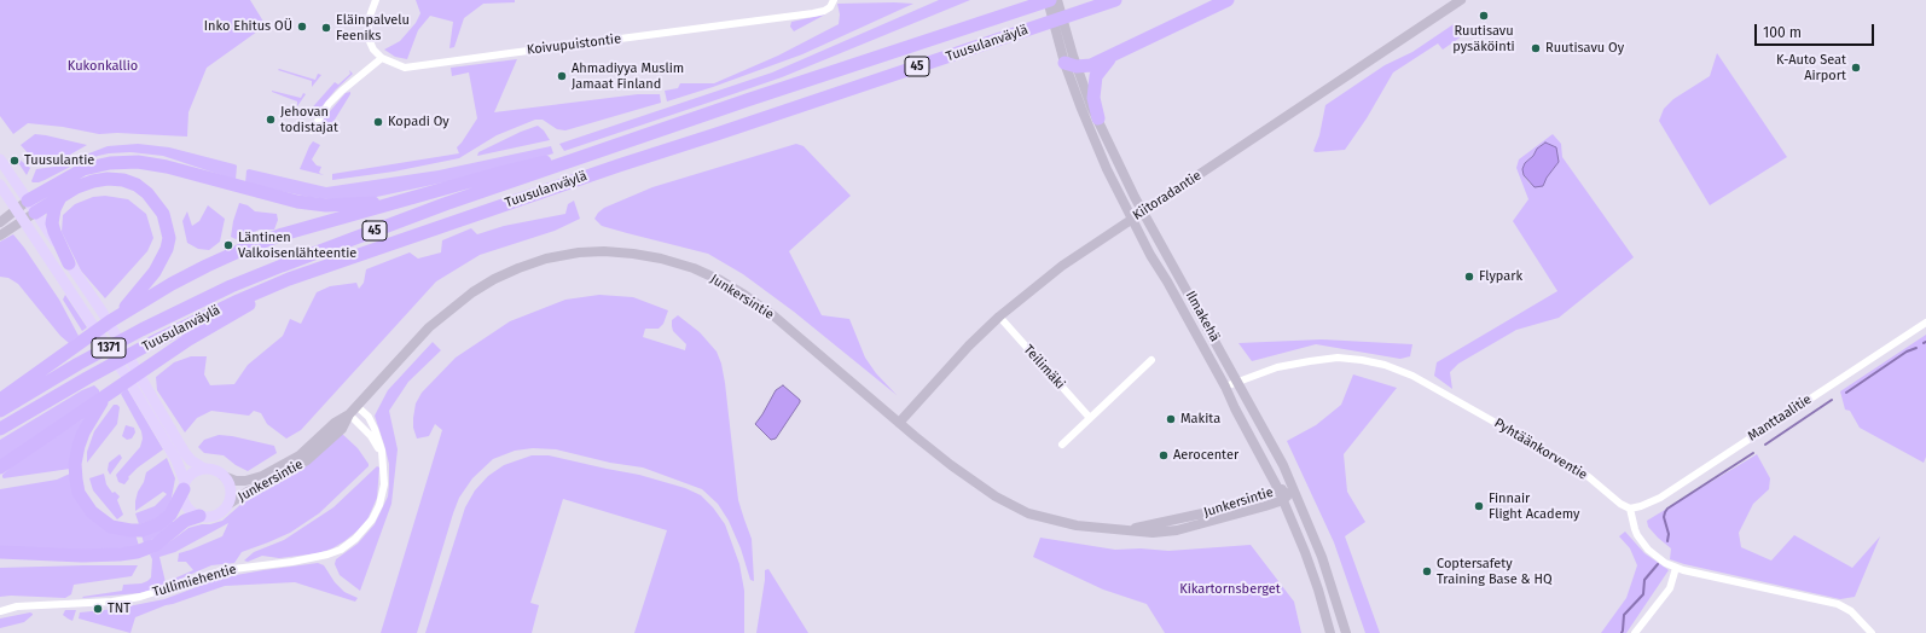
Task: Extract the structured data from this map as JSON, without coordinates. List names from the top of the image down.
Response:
{
  "streets": {
    "highway": ["Tuusulanväylä", "45"],
    "main road": [
      "Kiitoradantie",
      "Junkersintie",
      "Ilmakehä",
      "1371"
    ],
    "street": [
      "Koivupuistontie",
      "Teilimäki",
      "Manttaalitie",
      "Pyhtäänkorventie",
      "Tullimiehentie"
    ]
  },
  "crossings": [
    ["Tuusulanväylä", "Ilmakehä"],
    ["Kiitoradantie", "Junkersintie"],
    ["Kiitoradantie", "Teilimäki"],
    ["Junkersintie", "Ilmakehä"],
    ["Junkersintie", "1371"],
    ["Junkersintie", "Tullimiehentie"],
    ["Ilmakehä", "Pyhtäänkorventie"],
    ["Manttaalitie", "Pyhtäänkorventie"]
  ],
  "parks": ["Kukonkallio", "Kikartornsberget"],
  "places": [
    "Ruutisavu pysäköinti",
    "Inko Ehitus OÜ",
    "Eläinpalvelu Feeniks",
    "Ruutisavu Oy",
    "K-Auto Seat Airport",
    "Ahmadiyya Muslim Jamaat Finland",
    "Jehovan todistajat",
    "Kopadi Oy",
    "Tuusulantie",
    "Läntinen Valkoisenlähteentie",
    "Flypark",
    "Makita",
    "Aerocenter",
    "Finnair Flight Academy",
    "Coptersafety Training Base & HQ",
    "TNT"
  ],
  "scale_bar": "100 m"
}
